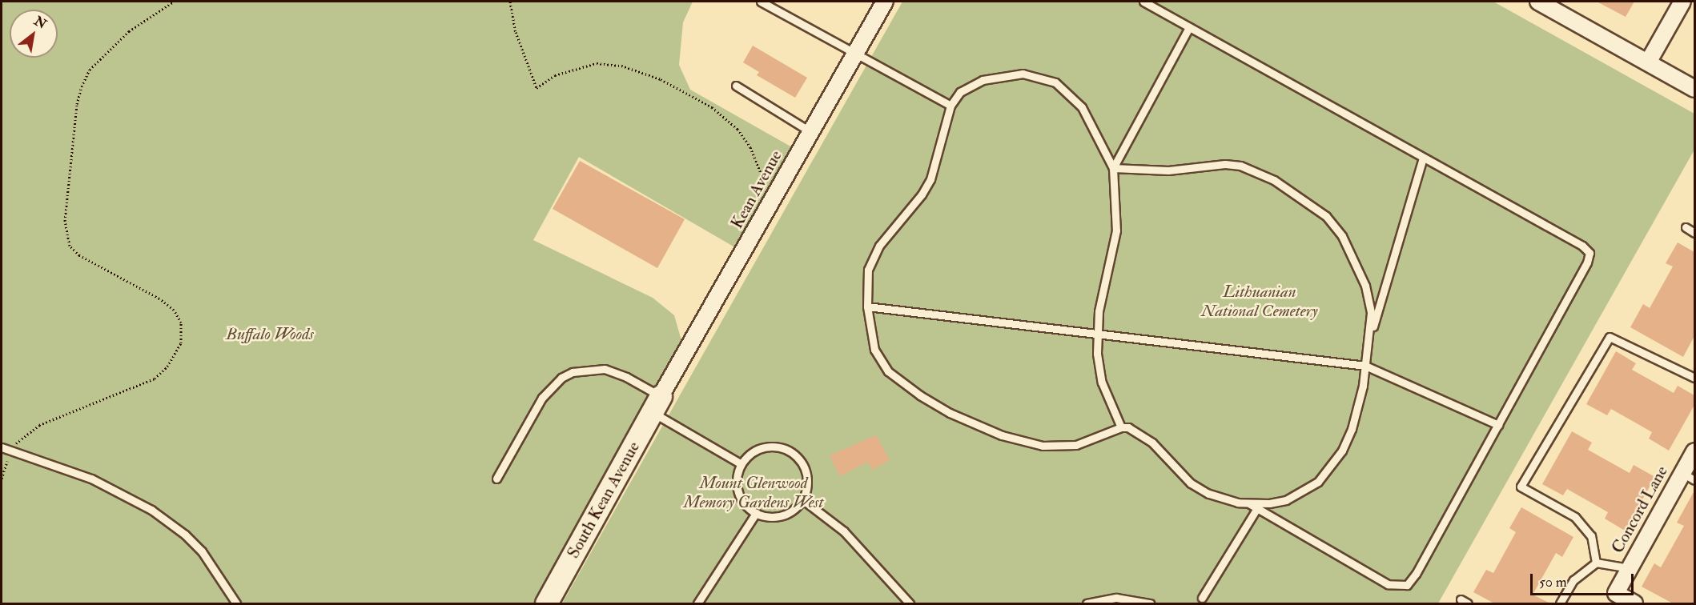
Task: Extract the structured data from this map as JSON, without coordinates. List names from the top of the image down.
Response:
{
  "streets": {
    "street": ["Kean Avenue", "South Kean Avenue", "Concord Lane"]
  },
  "crossings": [
    ["Kean Avenue", "South Kean Avenue"]
  ],
  "parks": ["Lithuanian National Cemetery", "Buffalo Woods", "Mount Glenwood Memory Gardens West"],
  "scale_bar": "50 m",
  "north": "top right"
}
